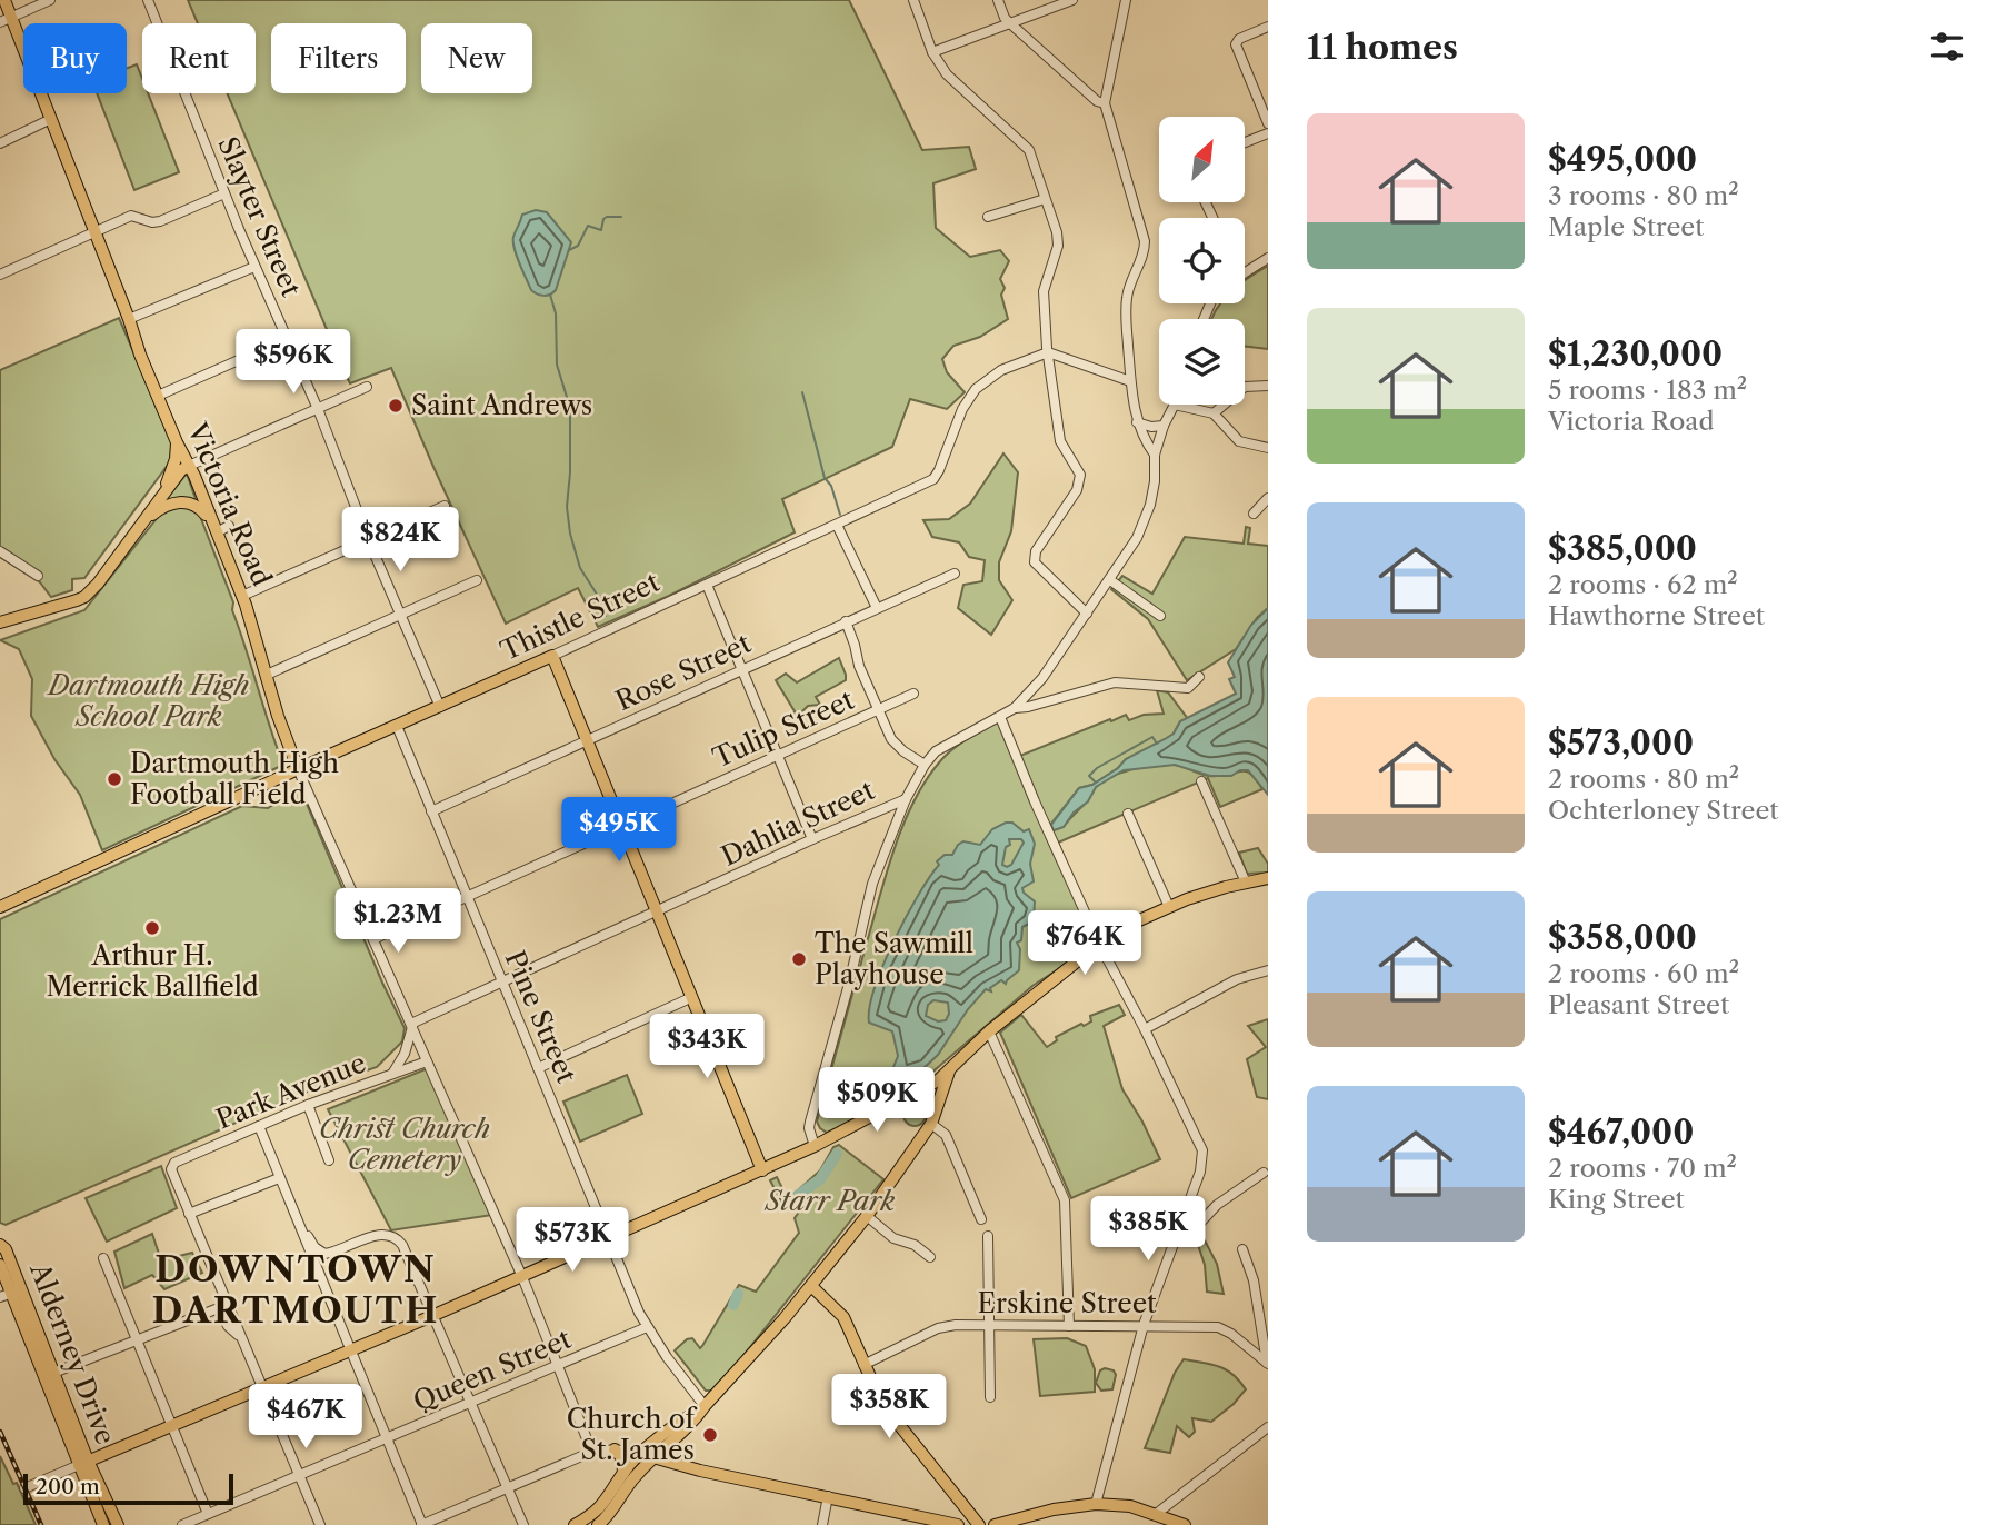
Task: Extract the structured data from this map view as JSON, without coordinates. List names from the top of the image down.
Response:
{
  "streets": {
    "main road": ["Victoria Road", "Thistle Street", "Alderney Drive"],
    "street": [
      "Slayter Street",
      "Rose Street",
      "Tulip Street",
      "Dahlia Street",
      "Pine Street",
      "Park Avenue",
      "Erskine Street",
      "Queen Street"
    ]
  },
  "crossings": [
    ["Slayter Street", "Thistle Street"],
    ["Victoria Road", "Thistle Street"],
    ["Victoria Road", "Tulip Street"],
    ["Victoria Road", "Dahlia Street"],
    ["Victoria Road", "Park Avenue"],
    ["Victoria Road", "Queen Street"],
    ["Thistle Street", "Pine Street"],
    ["Rose Street", "Pine Street"],
    ["Tulip Street", "Pine Street"],
    ["Dahlia Street", "Pine Street"],
    ["Pine Street", "Queen Street"]
  ],
  "districts": ["DOWNTOWN DARTMOUTH"],
  "parks": ["Dartmouth High School Park", "Christ Church Cemetery", "Starr Park"],
  "places": [
    "Saint Andrews",
    "Dartmouth High Football Field",
    "Arthur H. Merrick Ballfield",
    "The Sawmill Playhouse",
    "Church of St. James"
  ],
  "scale_bar": "200 m",
  "north": "top right",
  "page": {
    "heading": "11 homes",
    "chip": [
      "Buy",
      "Rent",
      "Filters",
      "New"
    ],
    "list": [
      {
        "name": "$495,000",
        "note": "3 rooms · 80 m² · Maple Street"
      },
      {
        "name": "$1,230,000",
        "note": "5 rooms · 183 m² · Victoria Road"
      },
      {
        "name": "$385,000",
        "note": "2 rooms · 62 m² · Hawthorne Street"
      },
      {
        "name": "$573,000",
        "note": "2 rooms · 80 m² · Ochterloney Street"
      },
      {
        "name": "$358,000",
        "note": "2 rooms · 60 m² · Pleasant Street"
      },
      {
        "name": "$467,000",
        "note": "2 rooms · 70 m² · King Street"
      }
    ],
    "price": [
      "$596K",
      "$824K",
      "$495K",
      "$1.23M",
      "$764K",
      "$343K",
      "$509K",
      "$385K",
      "$573K",
      "$358K",
      "$467K"
    ],
    "scale": "200 m"
  }
}
